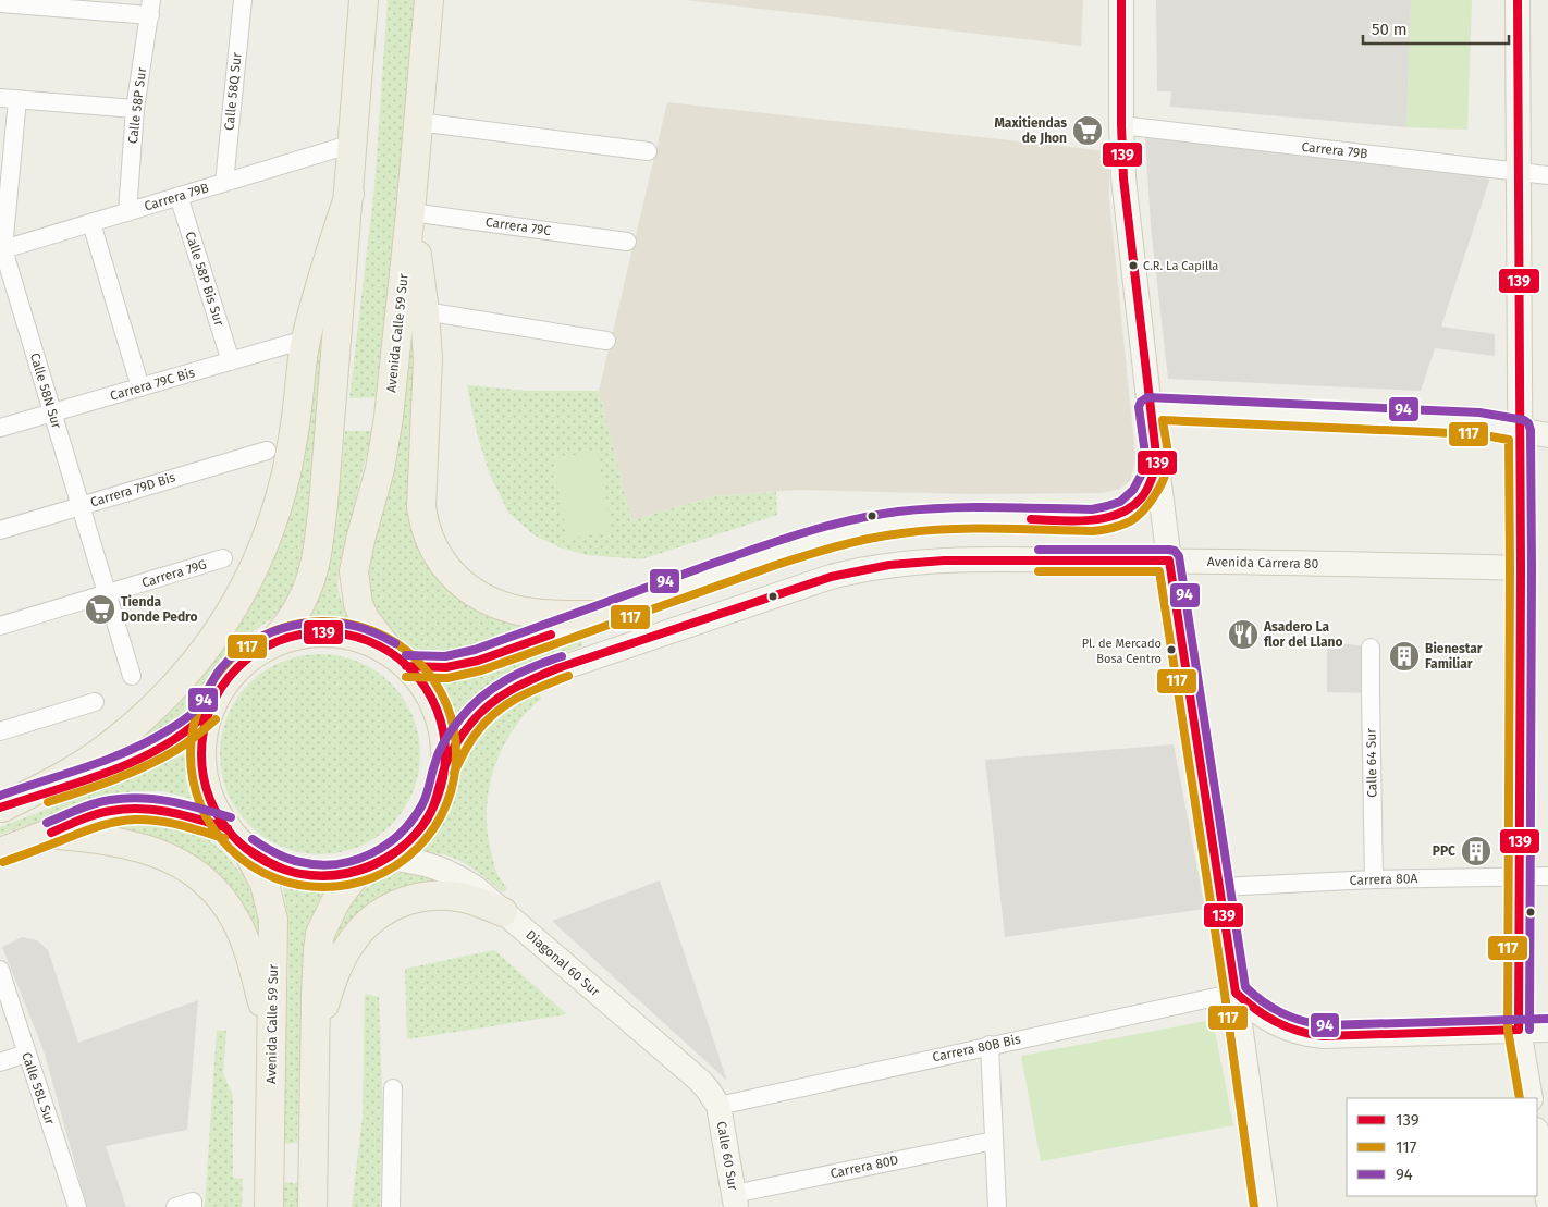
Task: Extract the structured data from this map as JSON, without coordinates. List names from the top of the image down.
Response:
{
  "streets": {
    "main road": [
      "Avenida Calle 59 Sur",
      "Avenida Carrera 80",
      "Diagonal 60 Sur",
      "Calle 60 Sur"
    ],
    "street": [
      "Calle 58Q Sur",
      "Calle 58P Sur",
      "Carrera 79B",
      "Carrera 79C",
      "Calle 58P Bis Sur",
      "Carrera 79C Bis",
      "Calle 58N Sur",
      "Carrera 79D Bis",
      "Carrera 79G",
      "Calle 64 Sur",
      "Carrera 80A",
      "Carrera 80B Bis",
      "Calle 58L Sur",
      "Carrera 80D"
    ]
  },
  "crossings": [
    ["Calle 58Q Sur", "Carrera 79B"],
    ["Calle 58P Sur", "Carrera 79B"],
    ["Carrera 79B", "Calle 58P Bis Sur"],
    ["Carrera 79B", "Calle 58N Sur"],
    ["Carrera 79C", "Avenida Calle 59 Sur"],
    ["Calle 58P Bis Sur", "Carrera 79C Bis"],
    ["Avenida Calle 59 Sur", "Avenida Carrera 80"],
    ["Avenida Calle 59 Sur", "Diagonal 60 Sur"],
    ["Carrera 79C Bis", "Calle 58N Sur"],
    ["Calle 58N Sur", "Carrera 79D Bis"],
    ["Calle 58N Sur", "Carrera 79G"],
    ["Calle 64 Sur", "Carrera 80A"],
    ["Diagonal 60 Sur", "Carrera 80B Bis"],
    ["Diagonal 60 Sur", "Calle 60 Sur"],
    ["Carrera 80B Bis", "Calle 60 Sur"],
    ["Calle 60 Sur", "Carrera 80D"]
  ],
  "places": {
    "supermarket": ["Maxitiendas de Jhon", "Tienda Donde Pedro"],
    "other": ["C.R. La Capilla", "Pl. de Mercado Bosa Centro"],
    "restaurant": ["Asadero La flor del Llano"],
    "building": ["Bienestar Familiar", "PPC"]
  },
  "lines": ["transit line 139", "transit line 94", "transit line 117"],
  "legend": ["139", "117", "94"],
  "scale_bar": "50 m"
}
